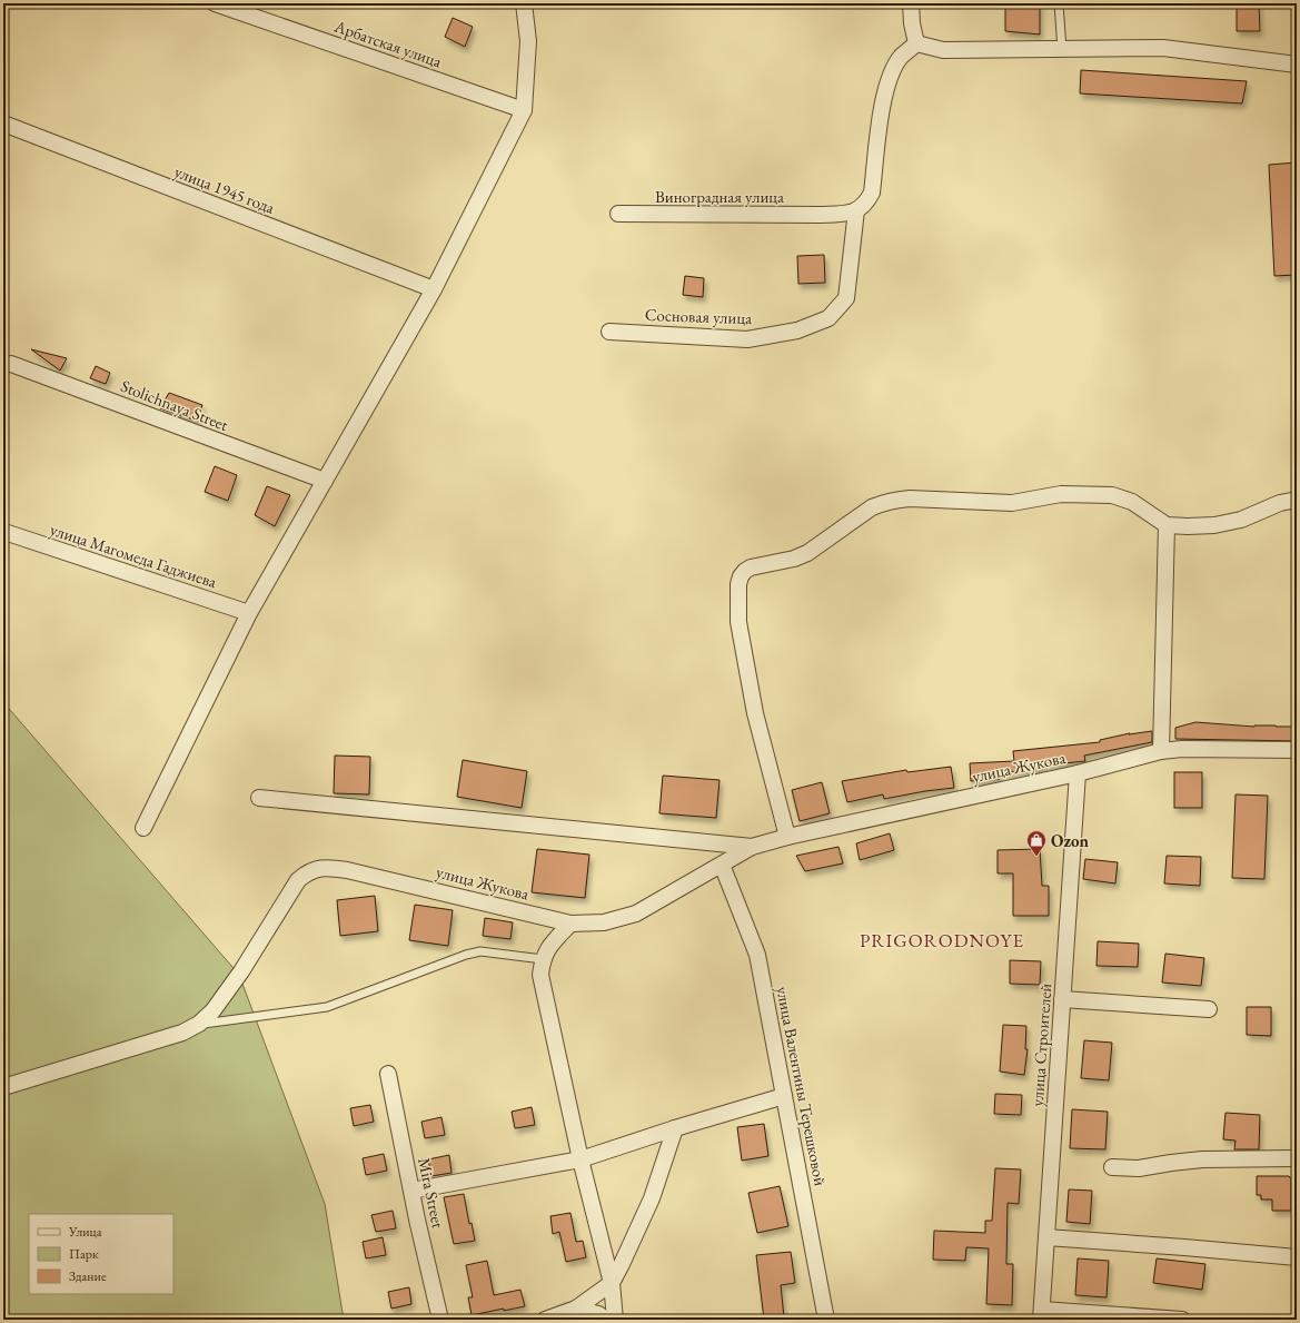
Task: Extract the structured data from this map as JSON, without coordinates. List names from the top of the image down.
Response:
{
  "streets": {
    "street": [
      "Арбатская улица",
      "улица 1945 года",
      "Виноградная улица",
      "Сосновая улица",
      "Stolichnaya Street",
      "улица Магомеда Гаджиева",
      "улица Жукова",
      "улица Строителей",
      "улица Валентины Терешковой",
      "Mira Street"
    ]
  },
  "crossings": [
    ["Виноградная улица", "Сосновая улица"],
    ["улица Жукова", "улица Строителей"],
    ["улица Жукова", "улица Валентины Терешковой"]
  ],
  "districts": ["PRIGORODNOYE"],
  "places": {
    "shop": ["Ozon"]
  },
  "legend": ["Улица", "Парк", "Здание"]
}
